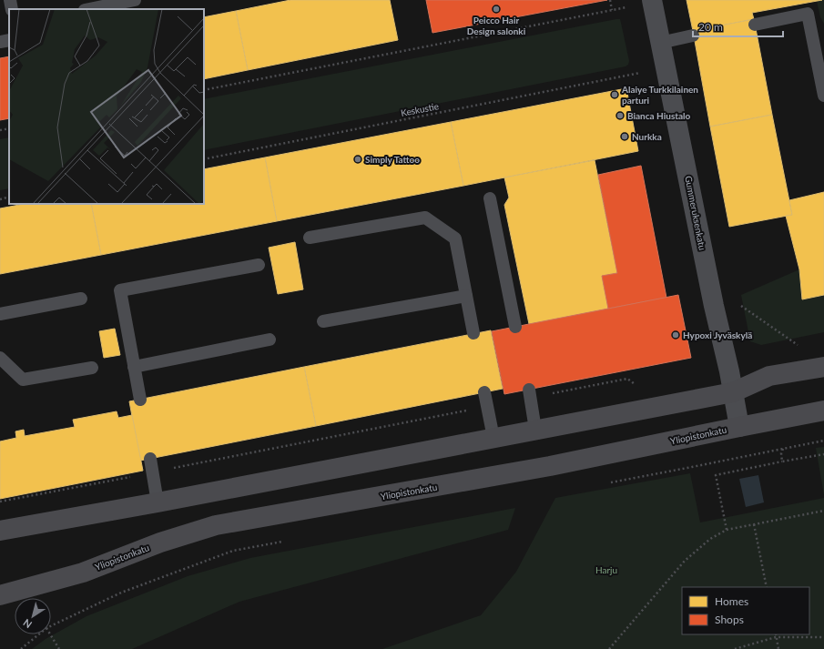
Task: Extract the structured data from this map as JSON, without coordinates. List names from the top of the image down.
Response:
{
  "streets": {
    "main road": ["Yliopistonkatu"],
    "street": ["Gummeruksenkatu"],
    "path": ["Keskustie"]
  },
  "crossings": [
    ["Gummeruksenkatu", "Yliopistonkatu"]
  ],
  "parks": ["Harju"],
  "places": [
    "Peicco Hair Design salonki",
    "Alaiye Turkkilainen parturi",
    "Bianca Hiustalo",
    "Nurkka",
    "Simply Tattoo",
    "Hypoxi Jyväskylä"
  ],
  "legend": ["Homes", "Shops"],
  "scale_bar": "20 m",
  "north": "bottom left"
}
